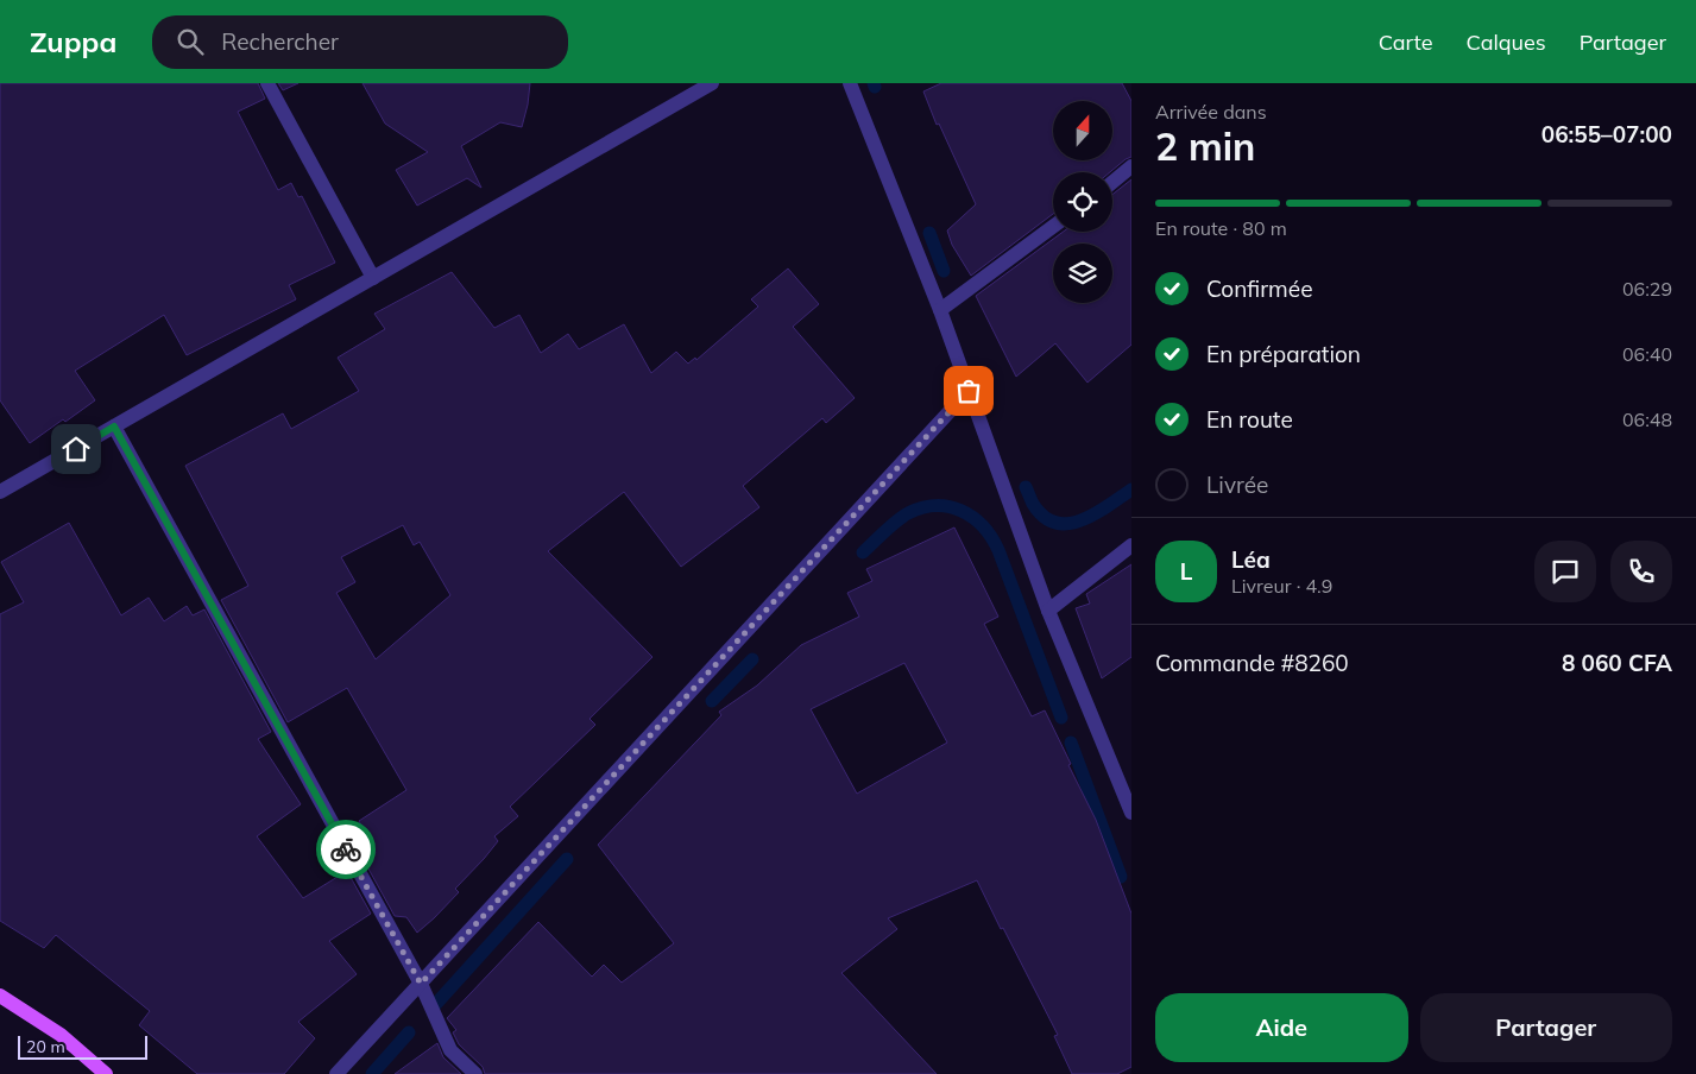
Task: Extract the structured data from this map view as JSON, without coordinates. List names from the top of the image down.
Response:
{
  "scale_bar": "20 m",
  "north": "top",
  "page": {
    "header": "Zuppa",
    "search": "Rechercher",
    "nav": ["Carte", "Calques", "Partager"],
    "heading": ["2 min", "Arrivée dans", "06:55–07:00"],
    "panel": [
      "Léa",
      "Livreur · 4.9",
      "Commande #8260",
      "8 060 CFA"
    ],
    "bar": "En route · 80 m",
    "list": [
      ["Confirmée", "06:29"],
      ["En préparation", "06:40"],
      ["En route", "06:48"],
      "Livrée"
    ],
    "round": "L",
    "buttons": ["Aide", "Partager"],
    "scale": "20 m"
  }
}
